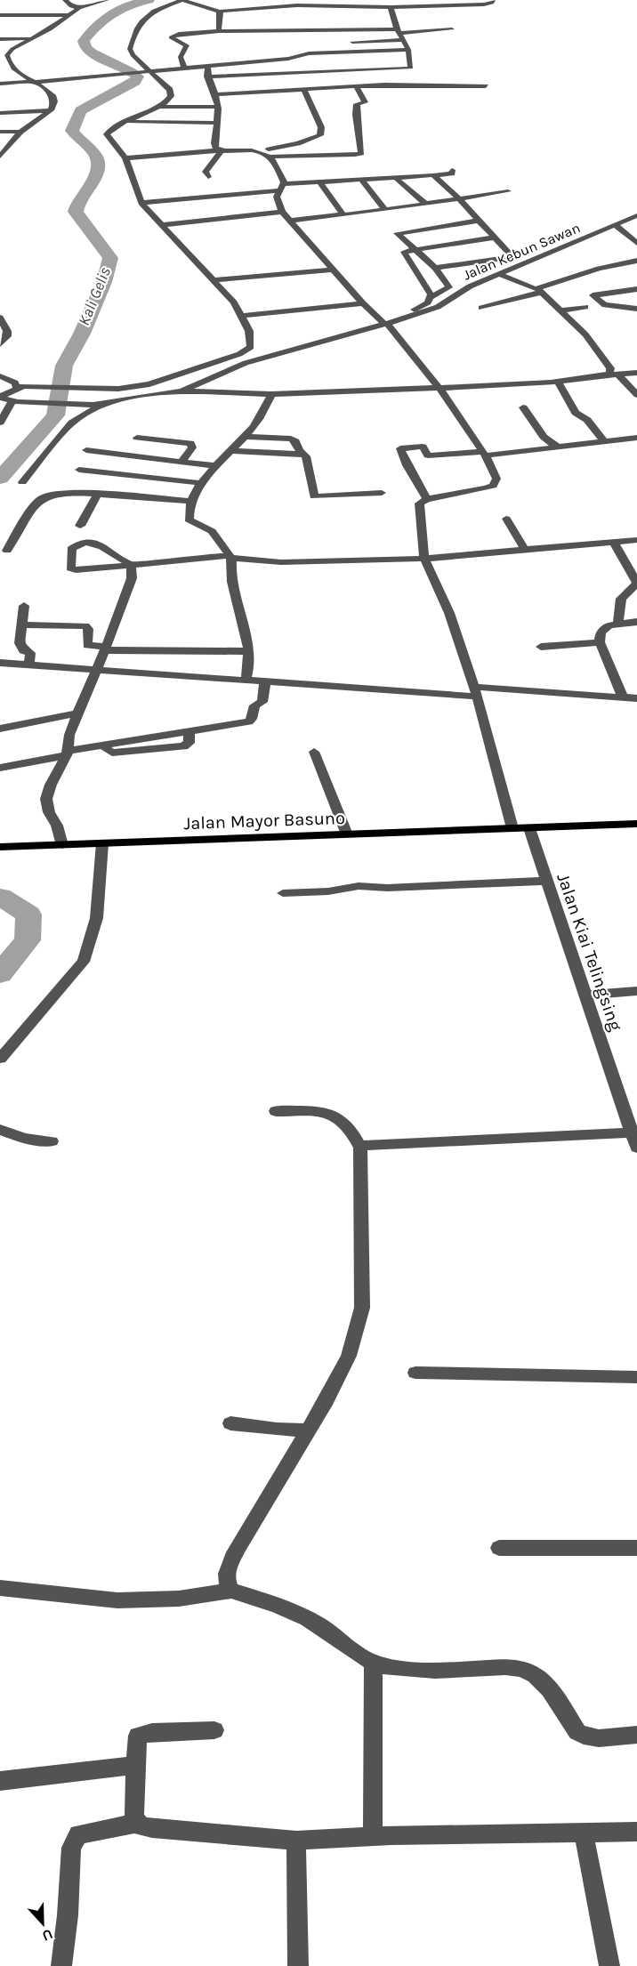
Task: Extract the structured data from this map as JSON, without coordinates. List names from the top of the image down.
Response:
{
  "streets": {
    "main road": ["Jalan Mayor Basuno"],
    "street": ["Jalan Kebun Sawan", "Jalan Kiai Telingsing"]
  },
  "crossings": [
    ["Jalan Mayor Basuno", "Jalan Kiai Telingsing"]
  ],
  "water": ["Kali Gelis"],
  "north": "bottom"
}
